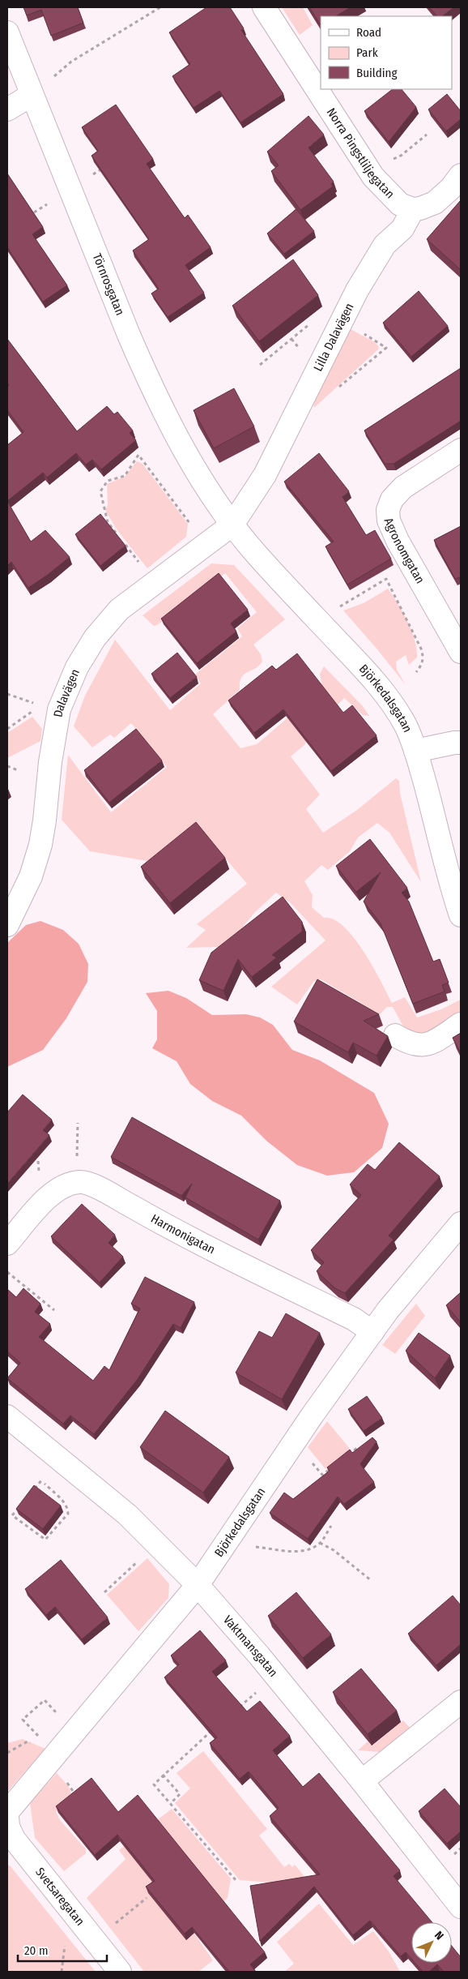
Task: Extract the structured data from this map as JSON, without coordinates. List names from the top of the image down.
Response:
{
  "streets": {
    "street": [
      "Norra Pingstliljegatan",
      "Törnrosgatan",
      "Lilla Dalavägen",
      "Agronomgatan",
      "Dalavägen",
      "Björkedalsgatan",
      "Harmonigatan",
      "Vaktmansgatan",
      "Svetsaregatan"
    ]
  },
  "crossings": [
    ["Norra Pingstliljegatan", "Lilla Dalavägen"],
    ["Törnrosgatan", "Lilla Dalavägen"],
    ["Törnrosgatan", "Dalavägen"],
    ["Törnrosgatan", "Björkedalsgatan"],
    ["Lilla Dalavägen", "Dalavägen"],
    ["Lilla Dalavägen", "Björkedalsgatan"],
    ["Dalavägen", "Björkedalsgatan"],
    ["Björkedalsgatan", "Harmonigatan"],
    ["Björkedalsgatan", "Vaktmansgatan"]
  ],
  "legend": ["Road", "Park", "Building"],
  "scale_bar": "20 m",
  "north": "top right"
}
